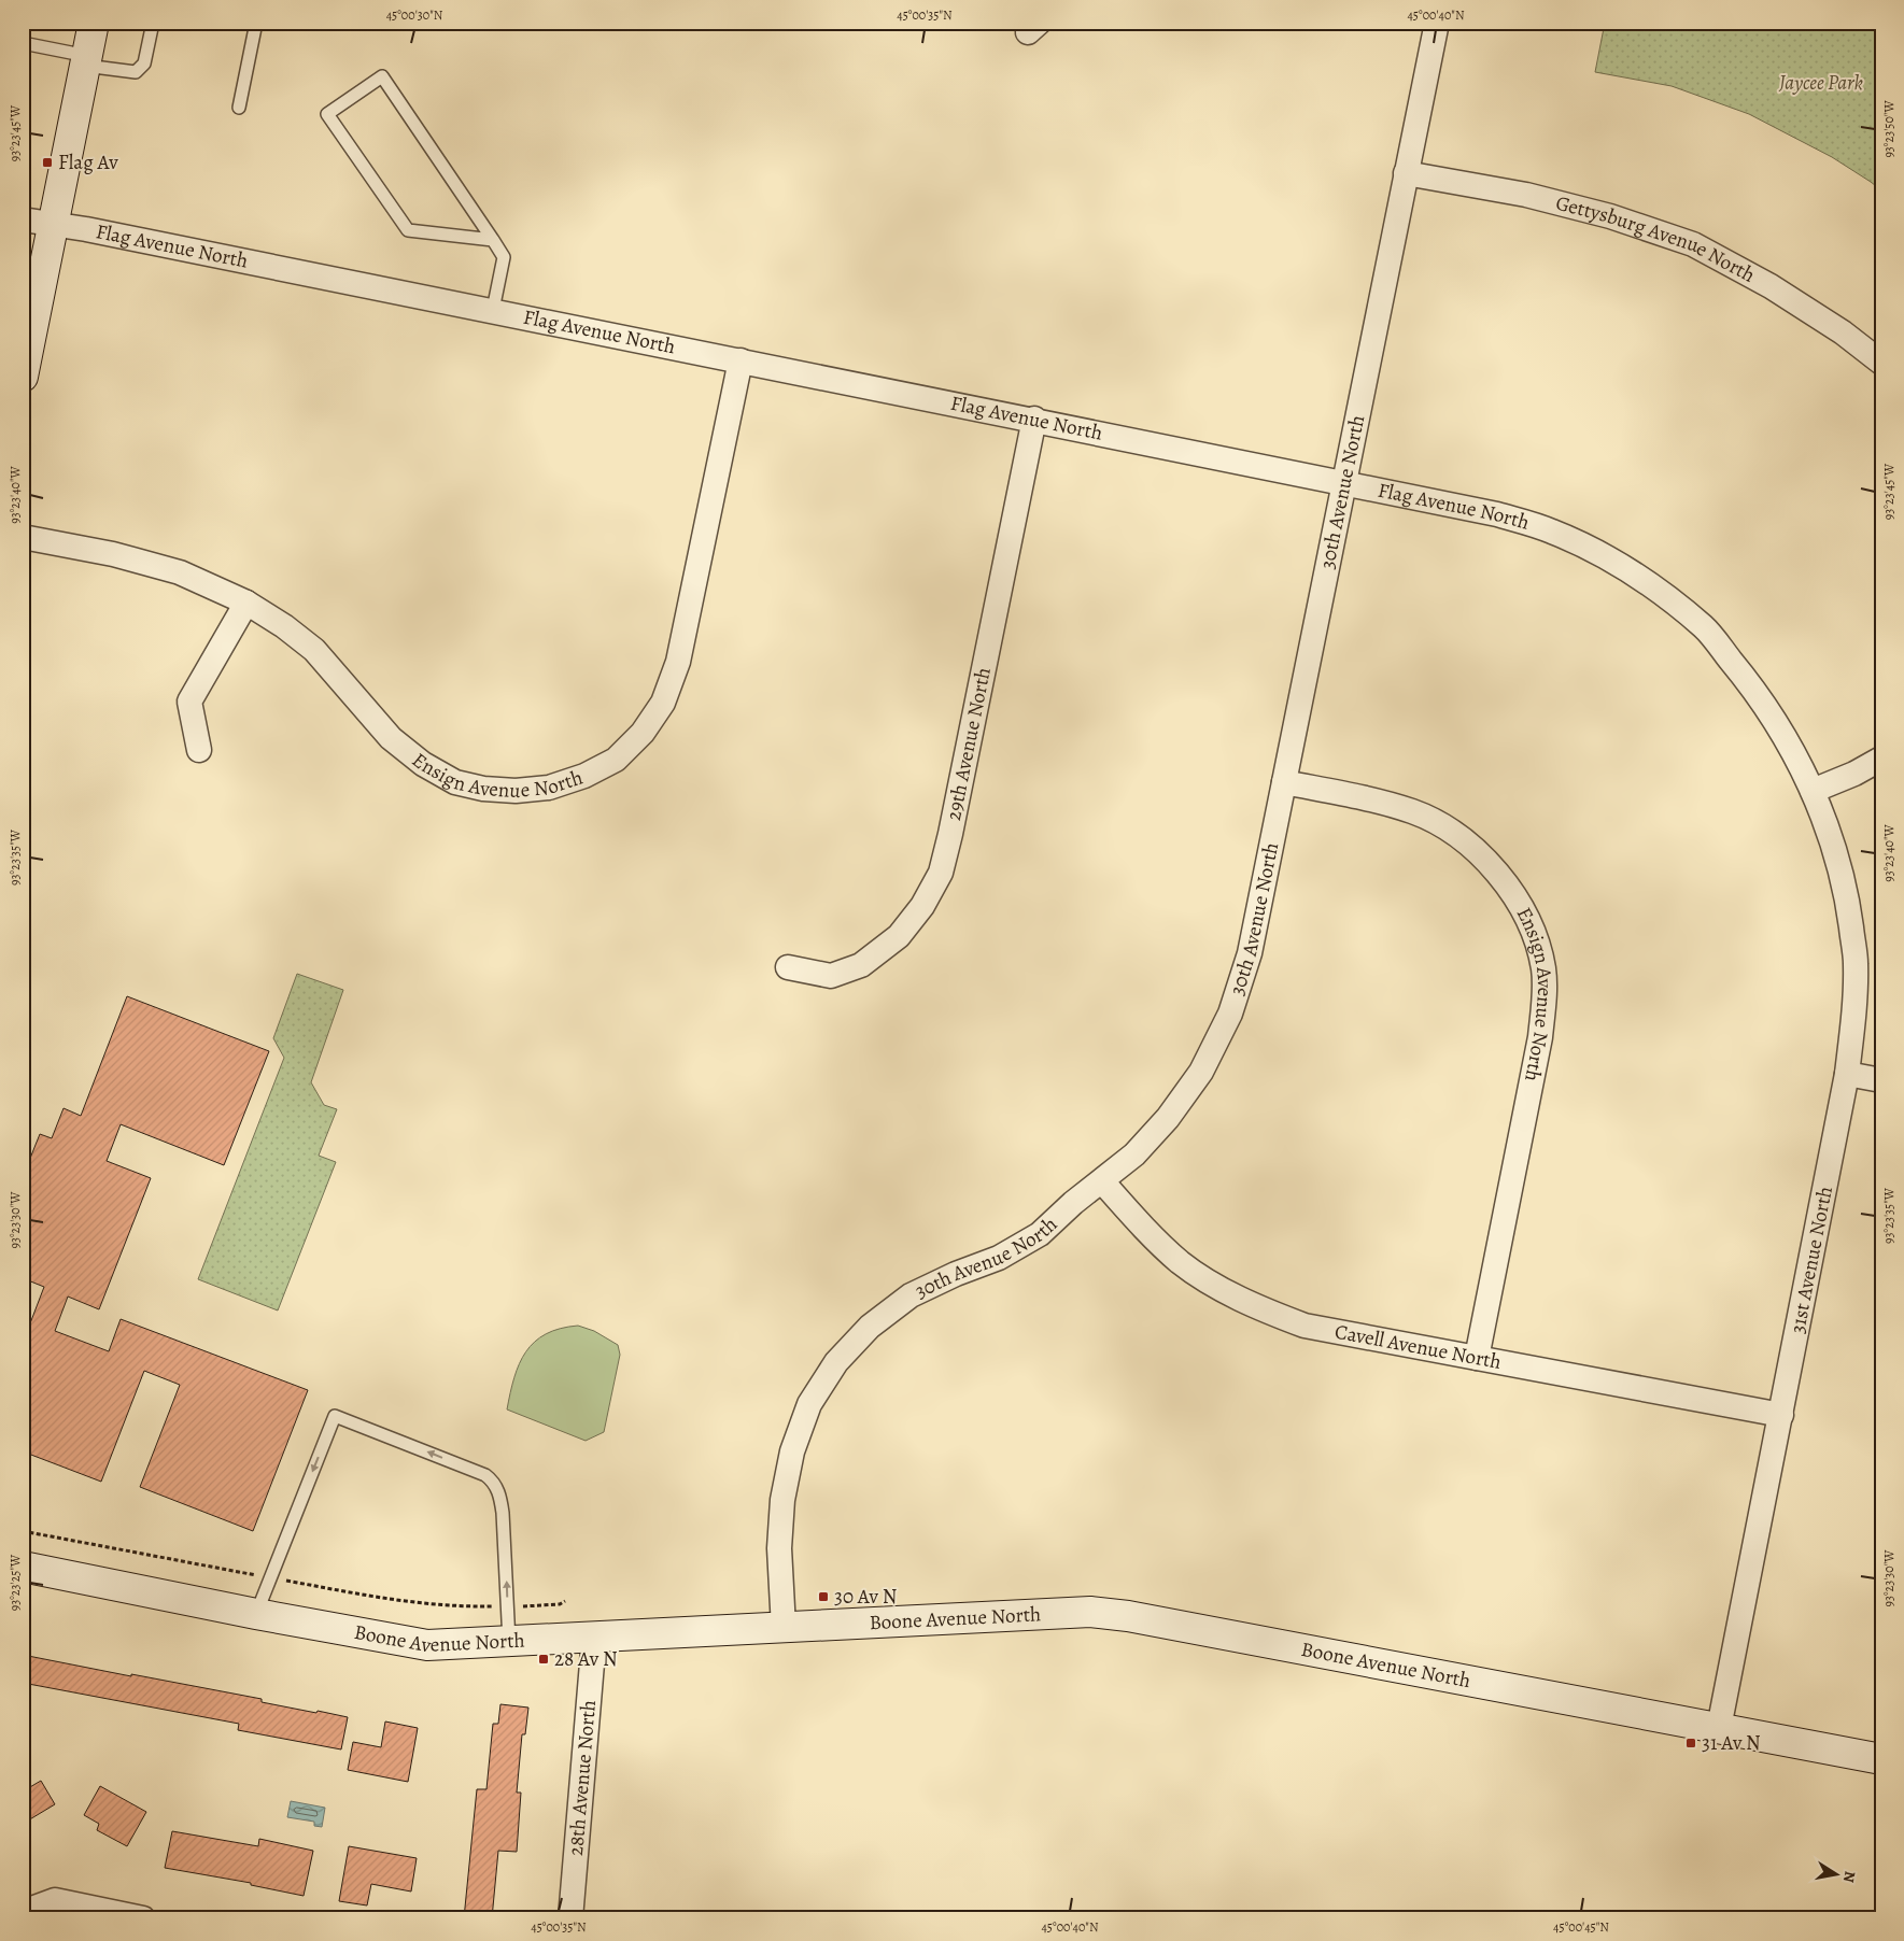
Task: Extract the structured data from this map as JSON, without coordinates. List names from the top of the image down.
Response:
{
  "streets": {
    "street": [
      "Gettysburg Avenue North",
      "Flag Avenue North",
      "30th Avenue North",
      "29th Avenue North",
      "Ensign Avenue North",
      "31st Avenue North",
      "Cavell Avenue North",
      "Boone Avenue North",
      "28th Avenue North"
    ]
  },
  "crossings": [
    ["Gettysburg Avenue North", "30th Avenue North"],
    ["Flag Avenue North", "30th Avenue North"],
    ["Flag Avenue North", "29th Avenue North"],
    ["Flag Avenue North", "Ensign Avenue North"],
    ["Flag Avenue North", "31st Avenue North"],
    ["30th Avenue North", "Ensign Avenue North"],
    ["30th Avenue North", "Cavell Avenue North"],
    ["30th Avenue North", "Boone Avenue North"],
    ["Ensign Avenue North", "Cavell Avenue North"],
    ["31st Avenue North", "Cavell Avenue North"],
    ["31st Avenue North", "Boone Avenue North"],
    ["Boone Avenue North", "28th Avenue North"]
  ],
  "parks": ["Jaycee Park"],
  "places": {
    "transit": [
      "Flag Av",
      "30 Av N",
      "28 Av N",
      "31 Av N"
    ]
  },
  "north": "right",
  "coordinates": [
    "45°00'30\"N",
    "45°00'35\"N",
    "45°00'40\"N",
    "93°23'50\"W",
    "93°23'45\"W",
    "93°23'40\"W",
    "93°23'35\"W",
    "93°23'30\"W",
    "93°23'25\"W",
    "45°00'45\"N"
  ]
}
